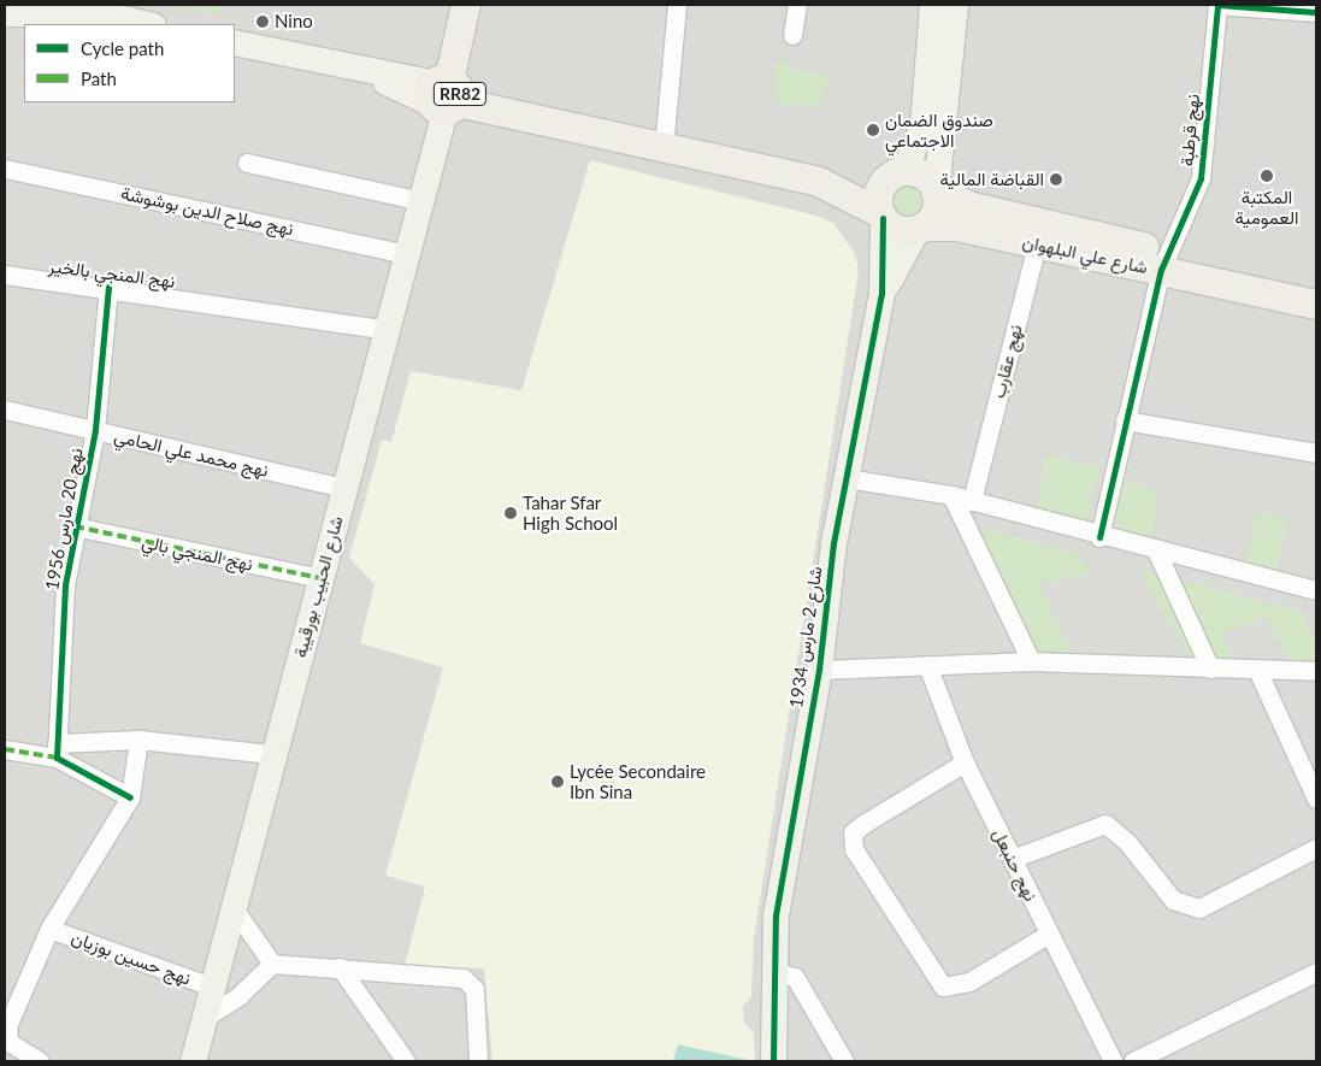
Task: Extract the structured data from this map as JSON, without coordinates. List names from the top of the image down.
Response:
{
  "streets": {
    "main road": [
      "RR82",
      "شارع علي البلهوان",
      "شارع الحبيب بورقيبة",
      "شارع 2 مارس 1934"
    ],
    "street": [
      "نهج قرطبة",
      "نهج صلاح الدين بوشوشة",
      "نهج المنجي بالخير",
      "نهج عقارب",
      "نهج محمد علي الحامي",
      "نهج 20 مارس 1956",
      "نهج المنجي بالي",
      "نهج حنبعل",
      "نهج حسين بوزيان"
    ]
  },
  "crossings": [
    ["نهج قرطبة", "شارع علي البلهوان"],
    ["نهج صلاح الدين بوشوشة", "شارع الحبيب بورقيبة"],
    ["شارع علي البلهوان", "نهج عقارب"],
    ["شارع علي البلهوان", "شارع 2 مارس 1934"],
    ["نهج المنجي بالخير", "نهج 20 مارس 1956"],
    ["نهج المنجي بالخير", "شارع الحبيب بورقيبة"],
    ["نهج محمد علي الحامي", "نهج 20 مارس 1956"],
    ["نهج محمد علي الحامي", "شارع الحبيب بورقيبة"],
    ["نهج 20 مارس 1956", "نهج المنجي بالي"],
    ["نهج المنجي بالي", "شارع الحبيب بورقيبة"],
    ["شارع الحبيب بورقيبة", "نهج حسين بوزيان"]
  ],
  "places": [
    "Nino",
    "صندوق الضمان الاجتماعي",
    "المكتبة العمومية",
    "القباضة المالية",
    "Tahar Sfar High School",
    "Lycée Secondaire Ibn Sina"
  ],
  "legend": ["Cycle path", "Path"]
}
